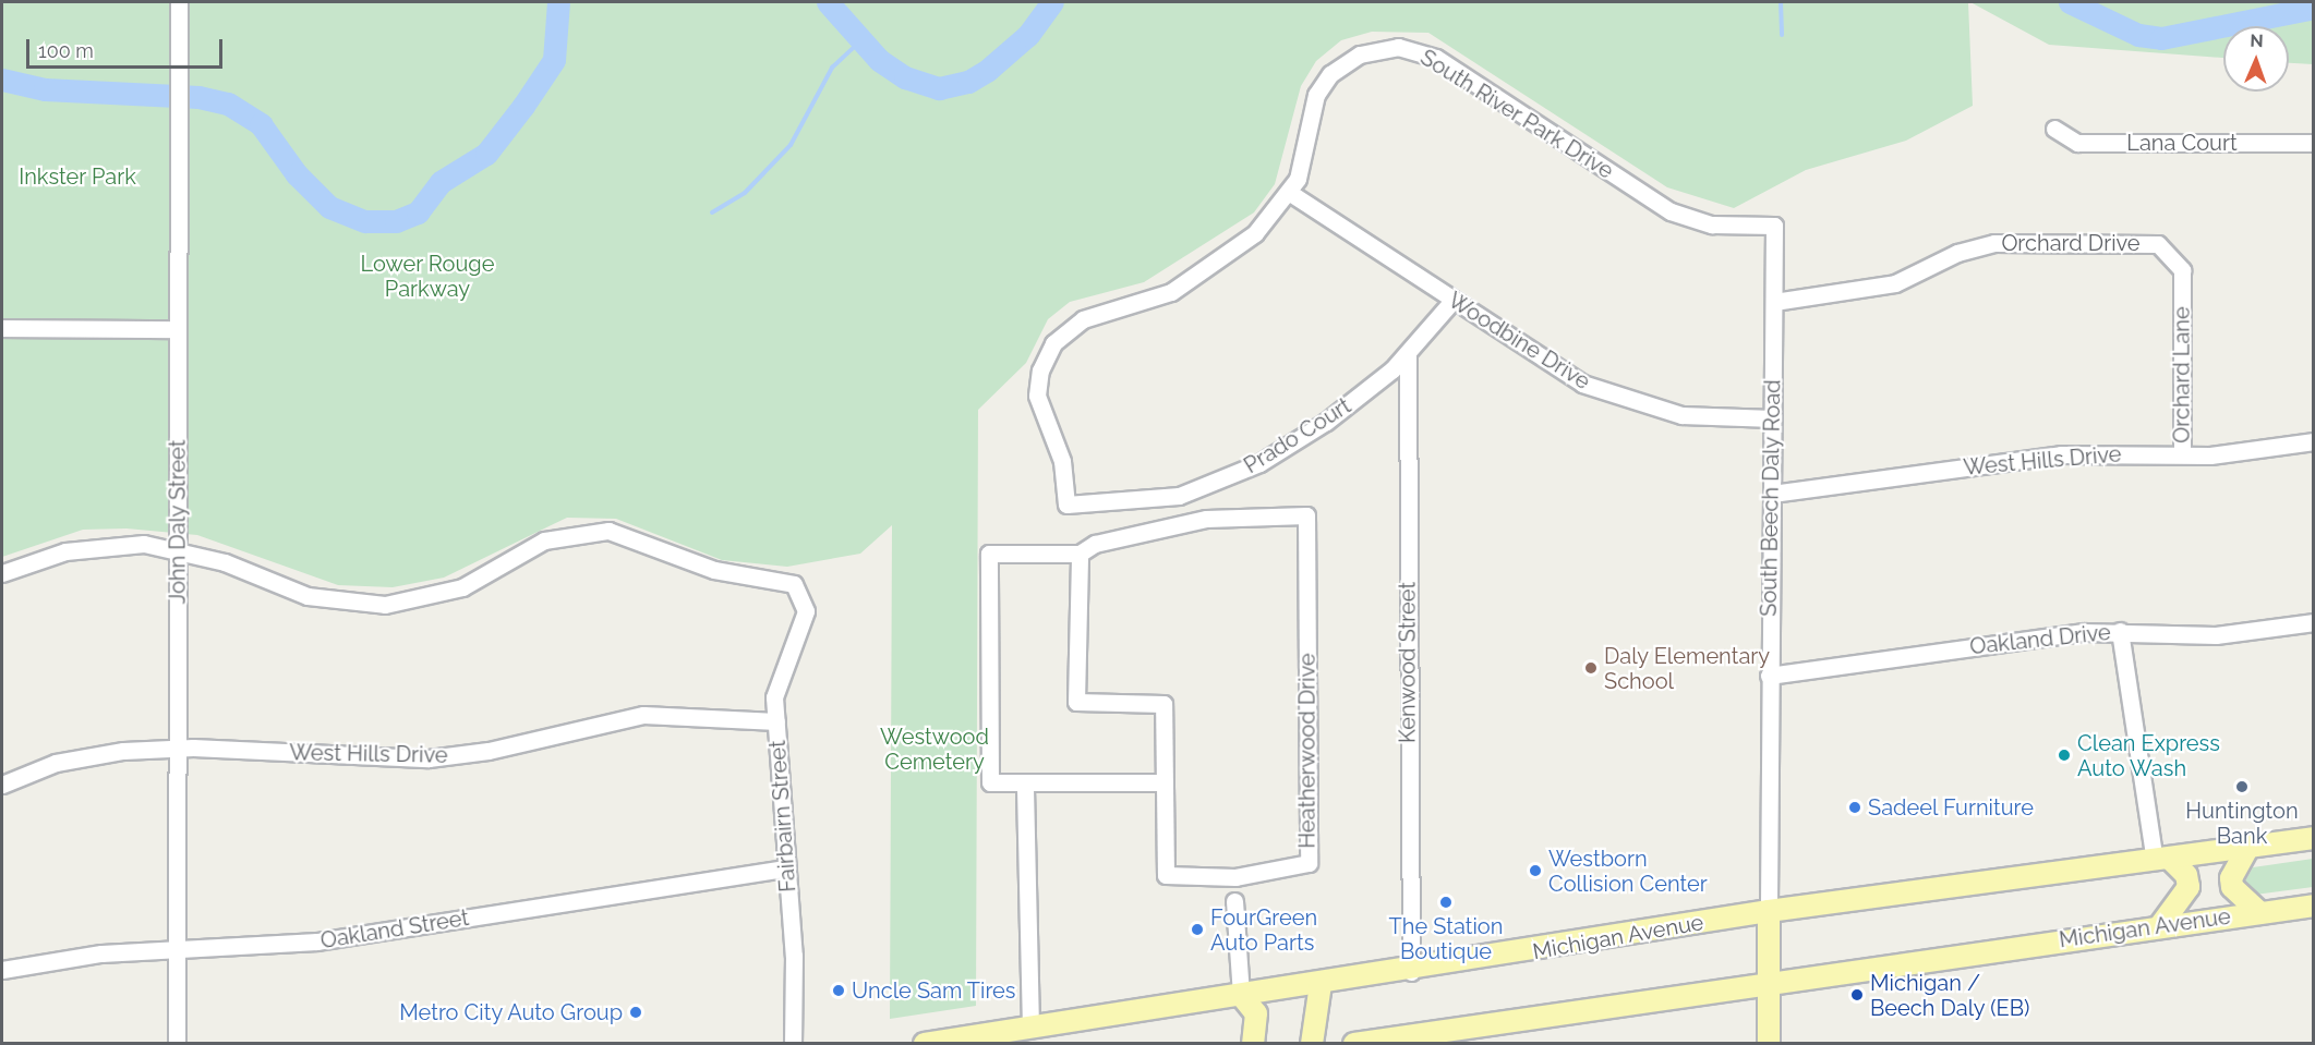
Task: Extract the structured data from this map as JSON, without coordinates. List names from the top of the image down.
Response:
{
  "streets": {
    "main road": ["South Beech Daly Road", "Michigan Avenue"],
    "street": [
      "South River Park Drive",
      "Lana Court",
      "Orchard Drive",
      "Woodbine Drive",
      "Orchard Lane",
      "Prado Court",
      "West Hills Drive",
      "John Daly Street",
      "Oakland Drive",
      "Kenwood Street",
      "Heatherwood Drive",
      "Fairbairn Street",
      "Oakland Street"
    ]
  },
  "crossings": [
    ["South River Park Drive", "Woodbine Drive"],
    ["South River Park Drive", "Prado Court"],
    ["South River Park Drive", "South Beech Daly Road"],
    ["Orchard Drive", "Orchard Lane"],
    ["Orchard Drive", "South Beech Daly Road"],
    ["Woodbine Drive", "Prado Court"],
    ["Woodbine Drive", "South Beech Daly Road"],
    ["Orchard Lane", "West Hills Drive"],
    ["Prado Court", "Kenwood Street"],
    ["West Hills Drive", "South Beech Daly Road"],
    ["West Hills Drive", "John Daly Street"],
    ["West Hills Drive", "Fairbairn Street"],
    ["South Beech Daly Road", "Oakland Drive"],
    ["South Beech Daly Road", "Michigan Avenue"],
    ["John Daly Street", "Fairbairn Street"],
    ["John Daly Street", "Oakland Street"],
    ["Kenwood Street", "Michigan Avenue"],
    ["Fairbairn Street", "Oakland Street"]
  ],
  "parks": ["Inkster Park", "Lower Rouge Parkway", "Westwood Cemetery"],
  "places": [
    "Daly Elementary School",
    "Clean Express Auto Wash",
    "Huntington Bank",
    "Sadeel Furniture",
    "Westborn Collision Center",
    "The Station Boutique",
    "FourGreen Auto Parts",
    "Uncle Sam Tires",
    "Michigan / Beech Daly (EB)",
    "Metro City Auto Group"
  ],
  "scale_bar": "100 m",
  "north": "top"
}
